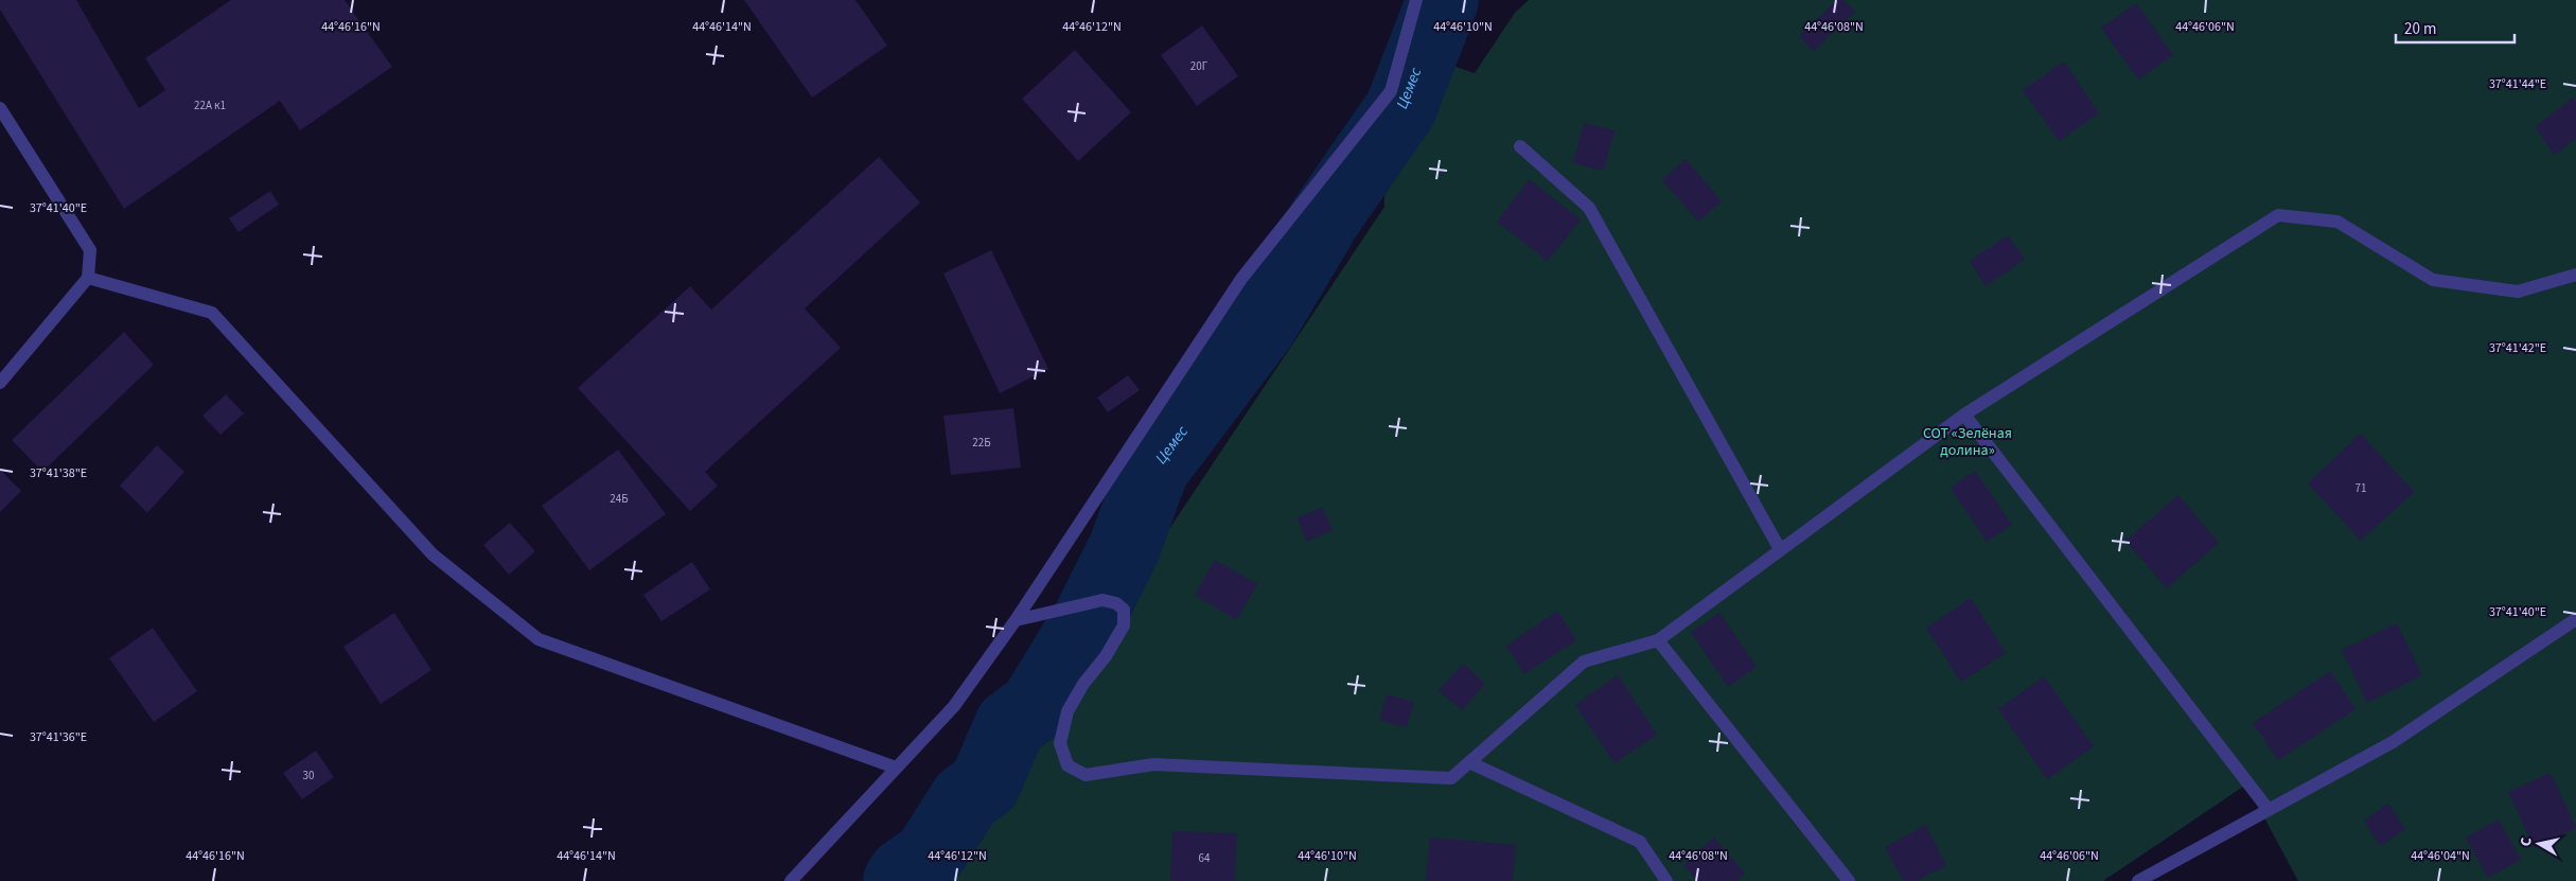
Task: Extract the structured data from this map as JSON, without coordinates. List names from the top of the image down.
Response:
{
  "water": ["Цемес"],
  "parks": ["СОТ «Зелёная долина»"],
  "house_numbers": [
    "20Г",
    "22А к1",
    "22Б",
    "71",
    "24Б",
    "30",
    "64"
  ],
  "scale_bar": "20 m",
  "north": "left",
  "coordinates": [
    "44°46'16\"N",
    "44°46'14\"N",
    "44°46'12\"N",
    "44°46'10\"N",
    "44°46'08\"N",
    "44°46'06\"N",
    "37°41'44\"E",
    "37°41'40\"E",
    "37°41'42\"E",
    "37°41'38\"E",
    "37°41'36\"E",
    "44°46'04\"N"
  ]
}
